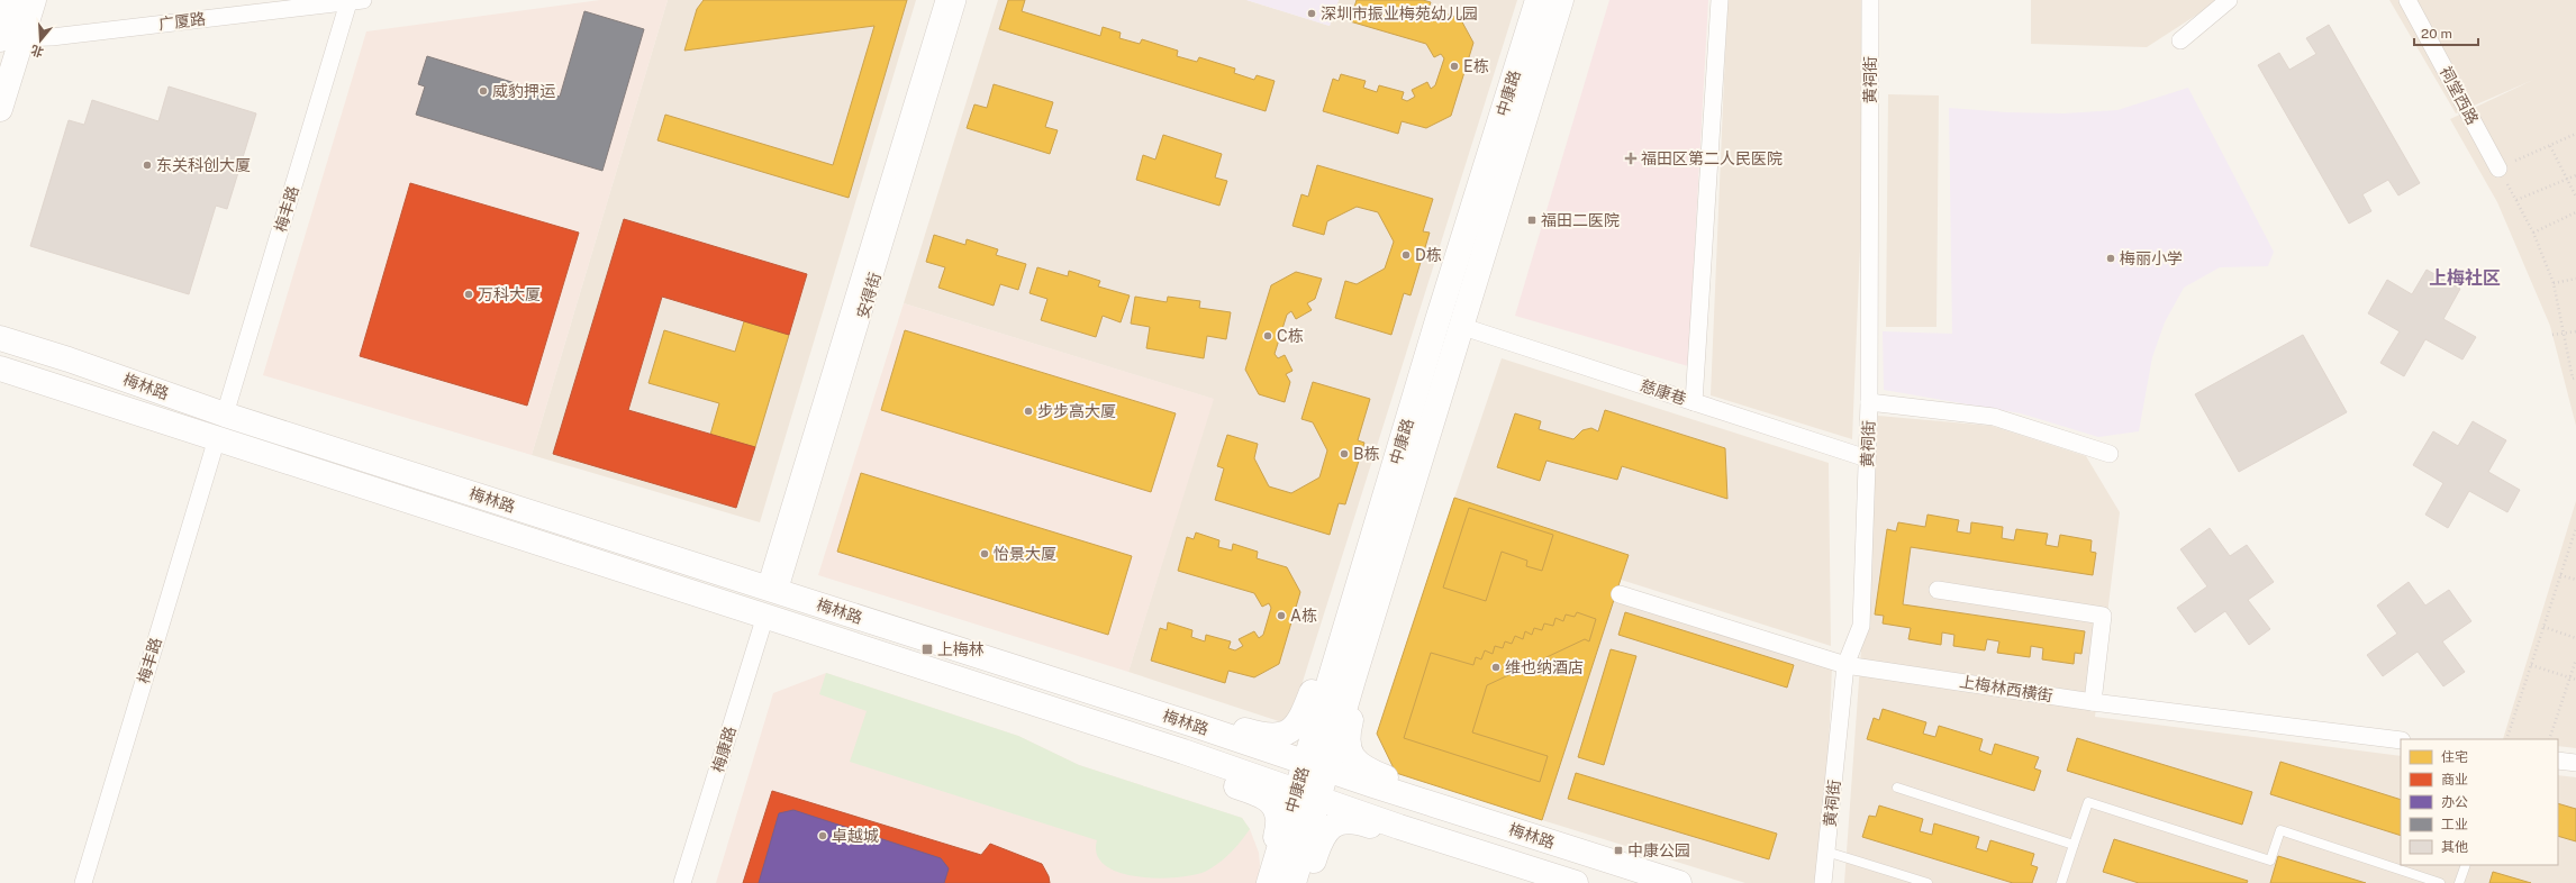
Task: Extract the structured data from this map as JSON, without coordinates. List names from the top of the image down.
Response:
{
  "streets": {
    "main road": ["中康路", "梅林路"],
    "street": [
      "广厦路",
      "黄祠街",
      "祠堂西路",
      "梅丰路",
      "安得街",
      "慈康巷",
      "上梅林西横街",
      "梅康路"
    ]
  },
  "crossings": [
    ["广厦路", "梅丰路"],
    ["黄祠街", "慈康巷"],
    ["黄祠街", "上梅林西横街"],
    ["中康路", "梅林路"],
    ["中康路", "慈康巷"],
    ["梅丰路", "梅林路"],
    ["安得街", "梅林路"],
    ["梅林路", "梅康路"]
  ],
  "districts": ["上梅社区"],
  "places": {
    "other": [
      "深圳市振业梅苑幼儿园",
      "E栋",
      "威豹押运",
      "东关科创大厦",
      "D栋",
      "梅丽小学",
      "万科大厦",
      "C栋",
      "步步高大厦",
      "B栋",
      "怡景大厦",
      "A栋",
      "维也纳酒店",
      "卓越城"
    ],
    "health": ["福田区第二人民医院"],
    "transit": ["福田二医院", "上梅林", "中康公园"]
  },
  "legend": [
    "住宅",
    "商业",
    "办公",
    "工业",
    "其他"
  ],
  "scale_bar": "20 m",
  "north": "bottom"
}
